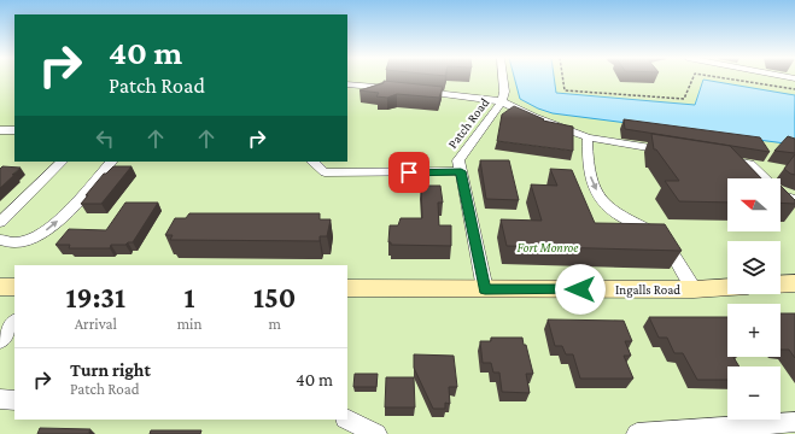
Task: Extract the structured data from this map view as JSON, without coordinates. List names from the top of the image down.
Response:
{
  "streets": {
    "street": ["Patch Road", "Ingalls Road"]
  },
  "crossings": [
    ["Patch Road", "Ingalls Road"]
  ],
  "parks": ["Fort Monroe"],
  "north": "left",
  "page": {
    "turn": ["40 m", "Patch Road"],
    "map_buttons": ["+", "−"],
    "eta": [
      "19:31",
      "Arrival",
      "1",
      "min",
      "150",
      "m"
    ],
    "list": [
      {
        "name": "Turn right",
        "note": "Patch Road",
        "value": "40 m"
      }
    ]
  }
}
